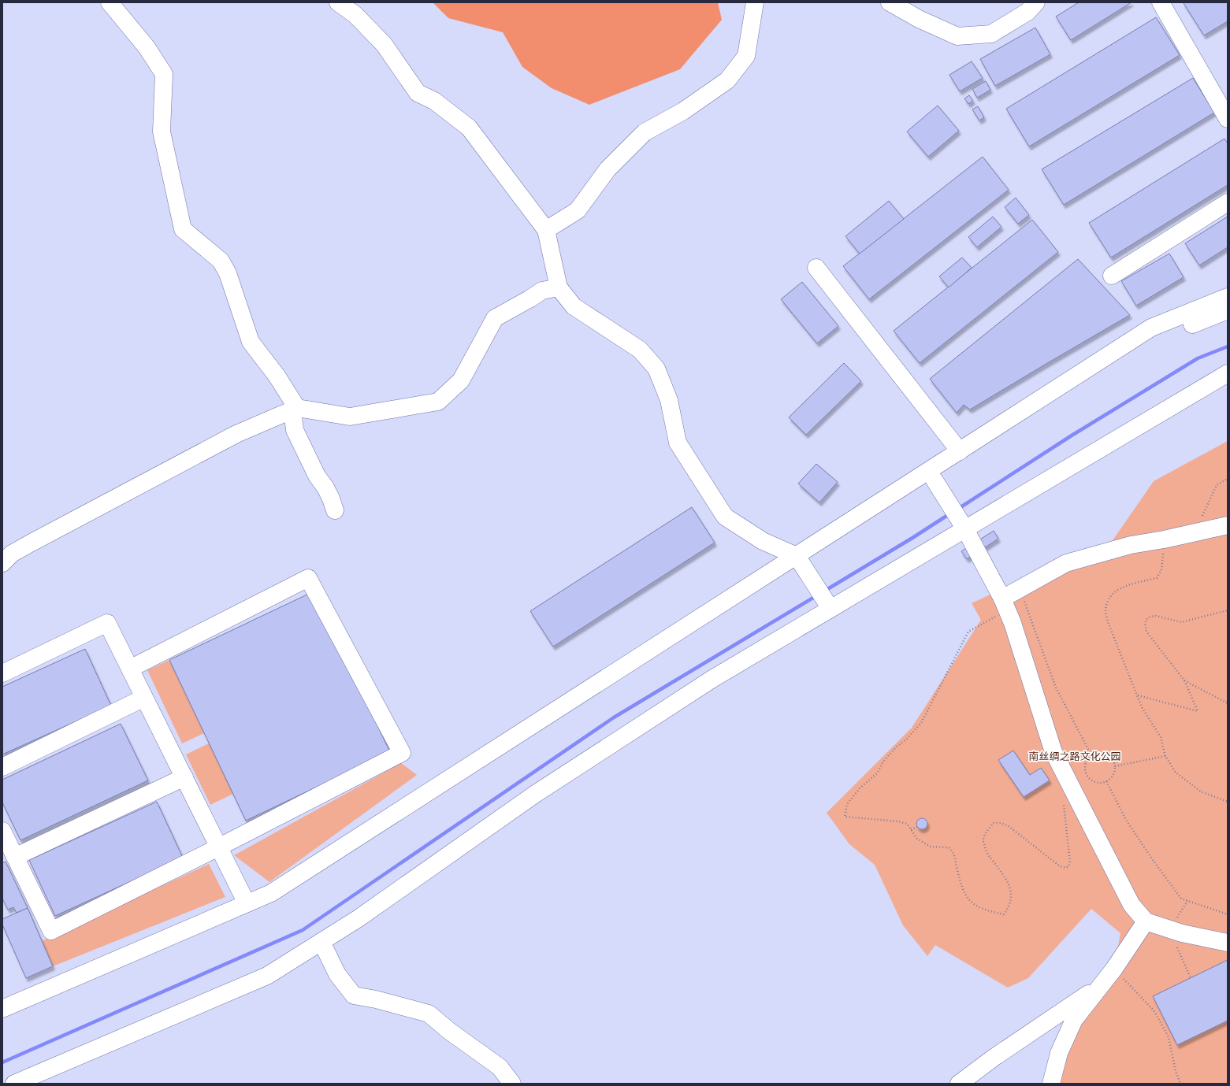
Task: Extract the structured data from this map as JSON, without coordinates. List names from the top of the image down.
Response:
{
  "parks": ["南丝绸之路文化公园"]
}
